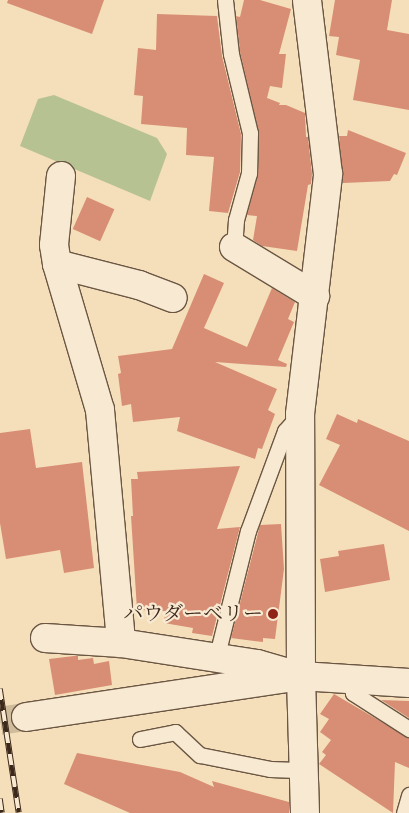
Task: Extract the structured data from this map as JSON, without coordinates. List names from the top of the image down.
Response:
{
  "places": ["パウダーベリー"]
}
